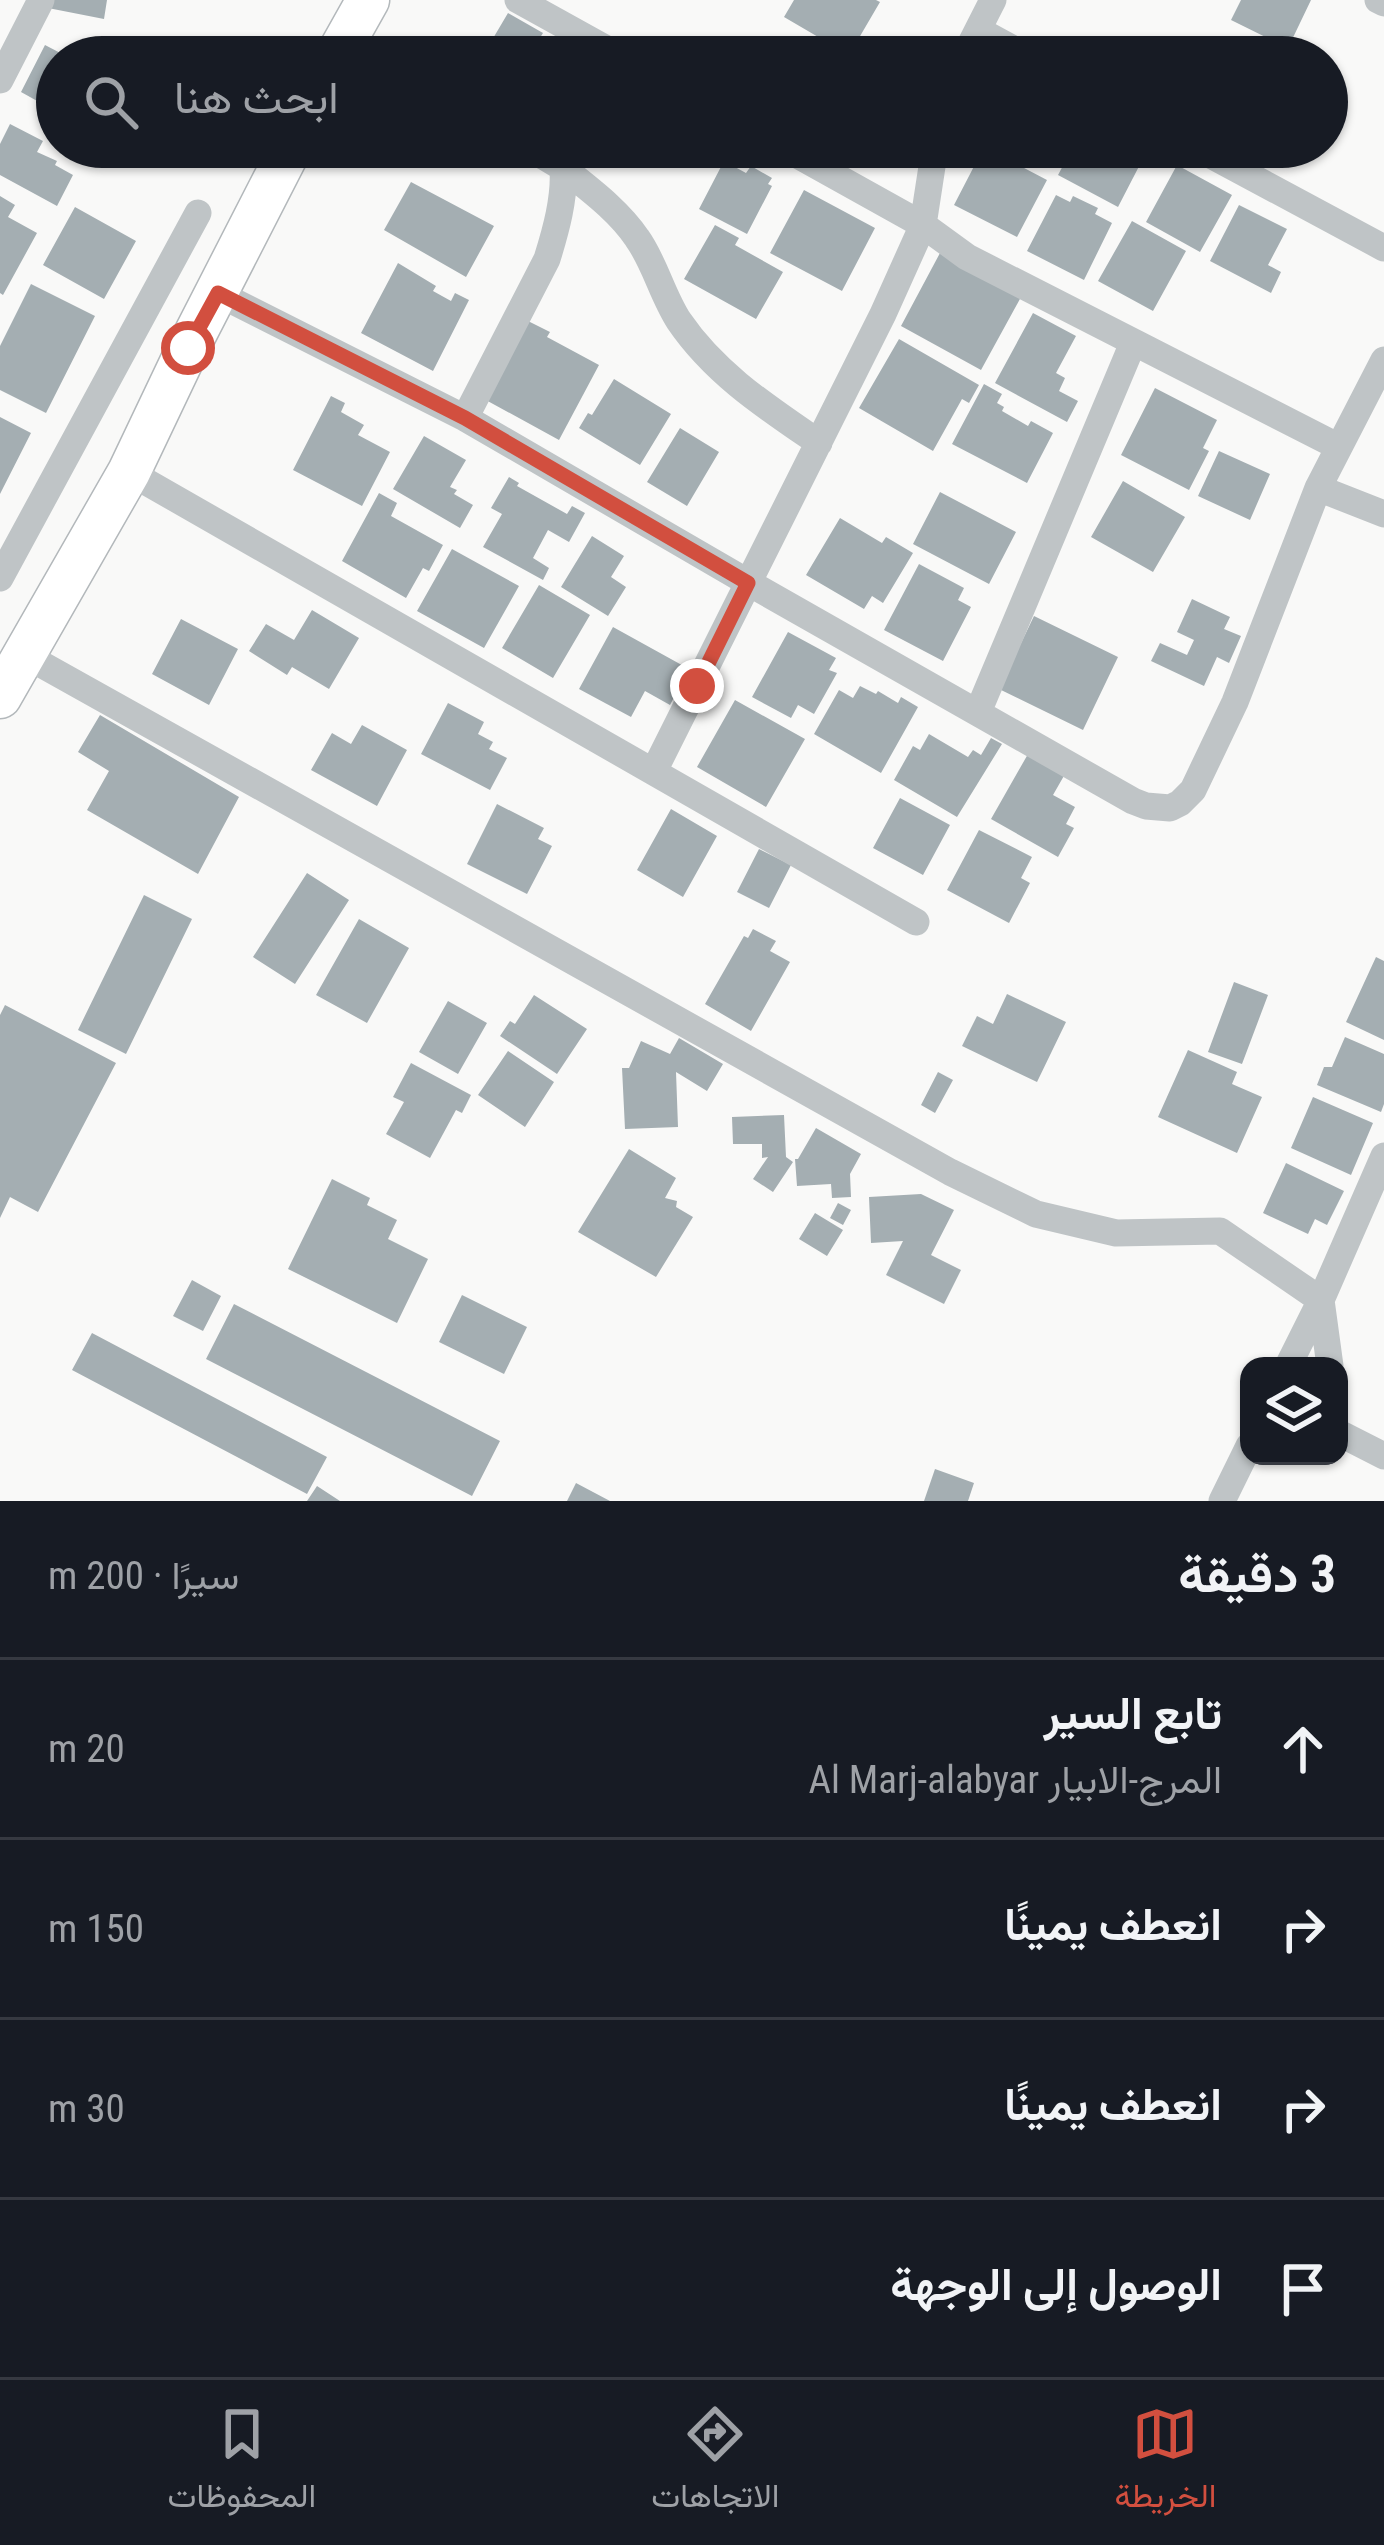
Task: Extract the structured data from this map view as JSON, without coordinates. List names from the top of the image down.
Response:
{
  "page": {
    "search": "ابحث هنا",
    "heading": ["3 دقيقة", "سيرًا · 200 m"],
    "list": [
      ["تابع السير", "المرج-الابيار Al Marj-alabyar", "20 m"],
      ["انعطف يمينًا", "150 m"],
      ["انعطف يمينًا", "30 m"],
      "الوصول إلى الوجهة"
    ],
    "nav": ["الخريطة", "الاتجاهات", "المحفوظات"]
  }
}
